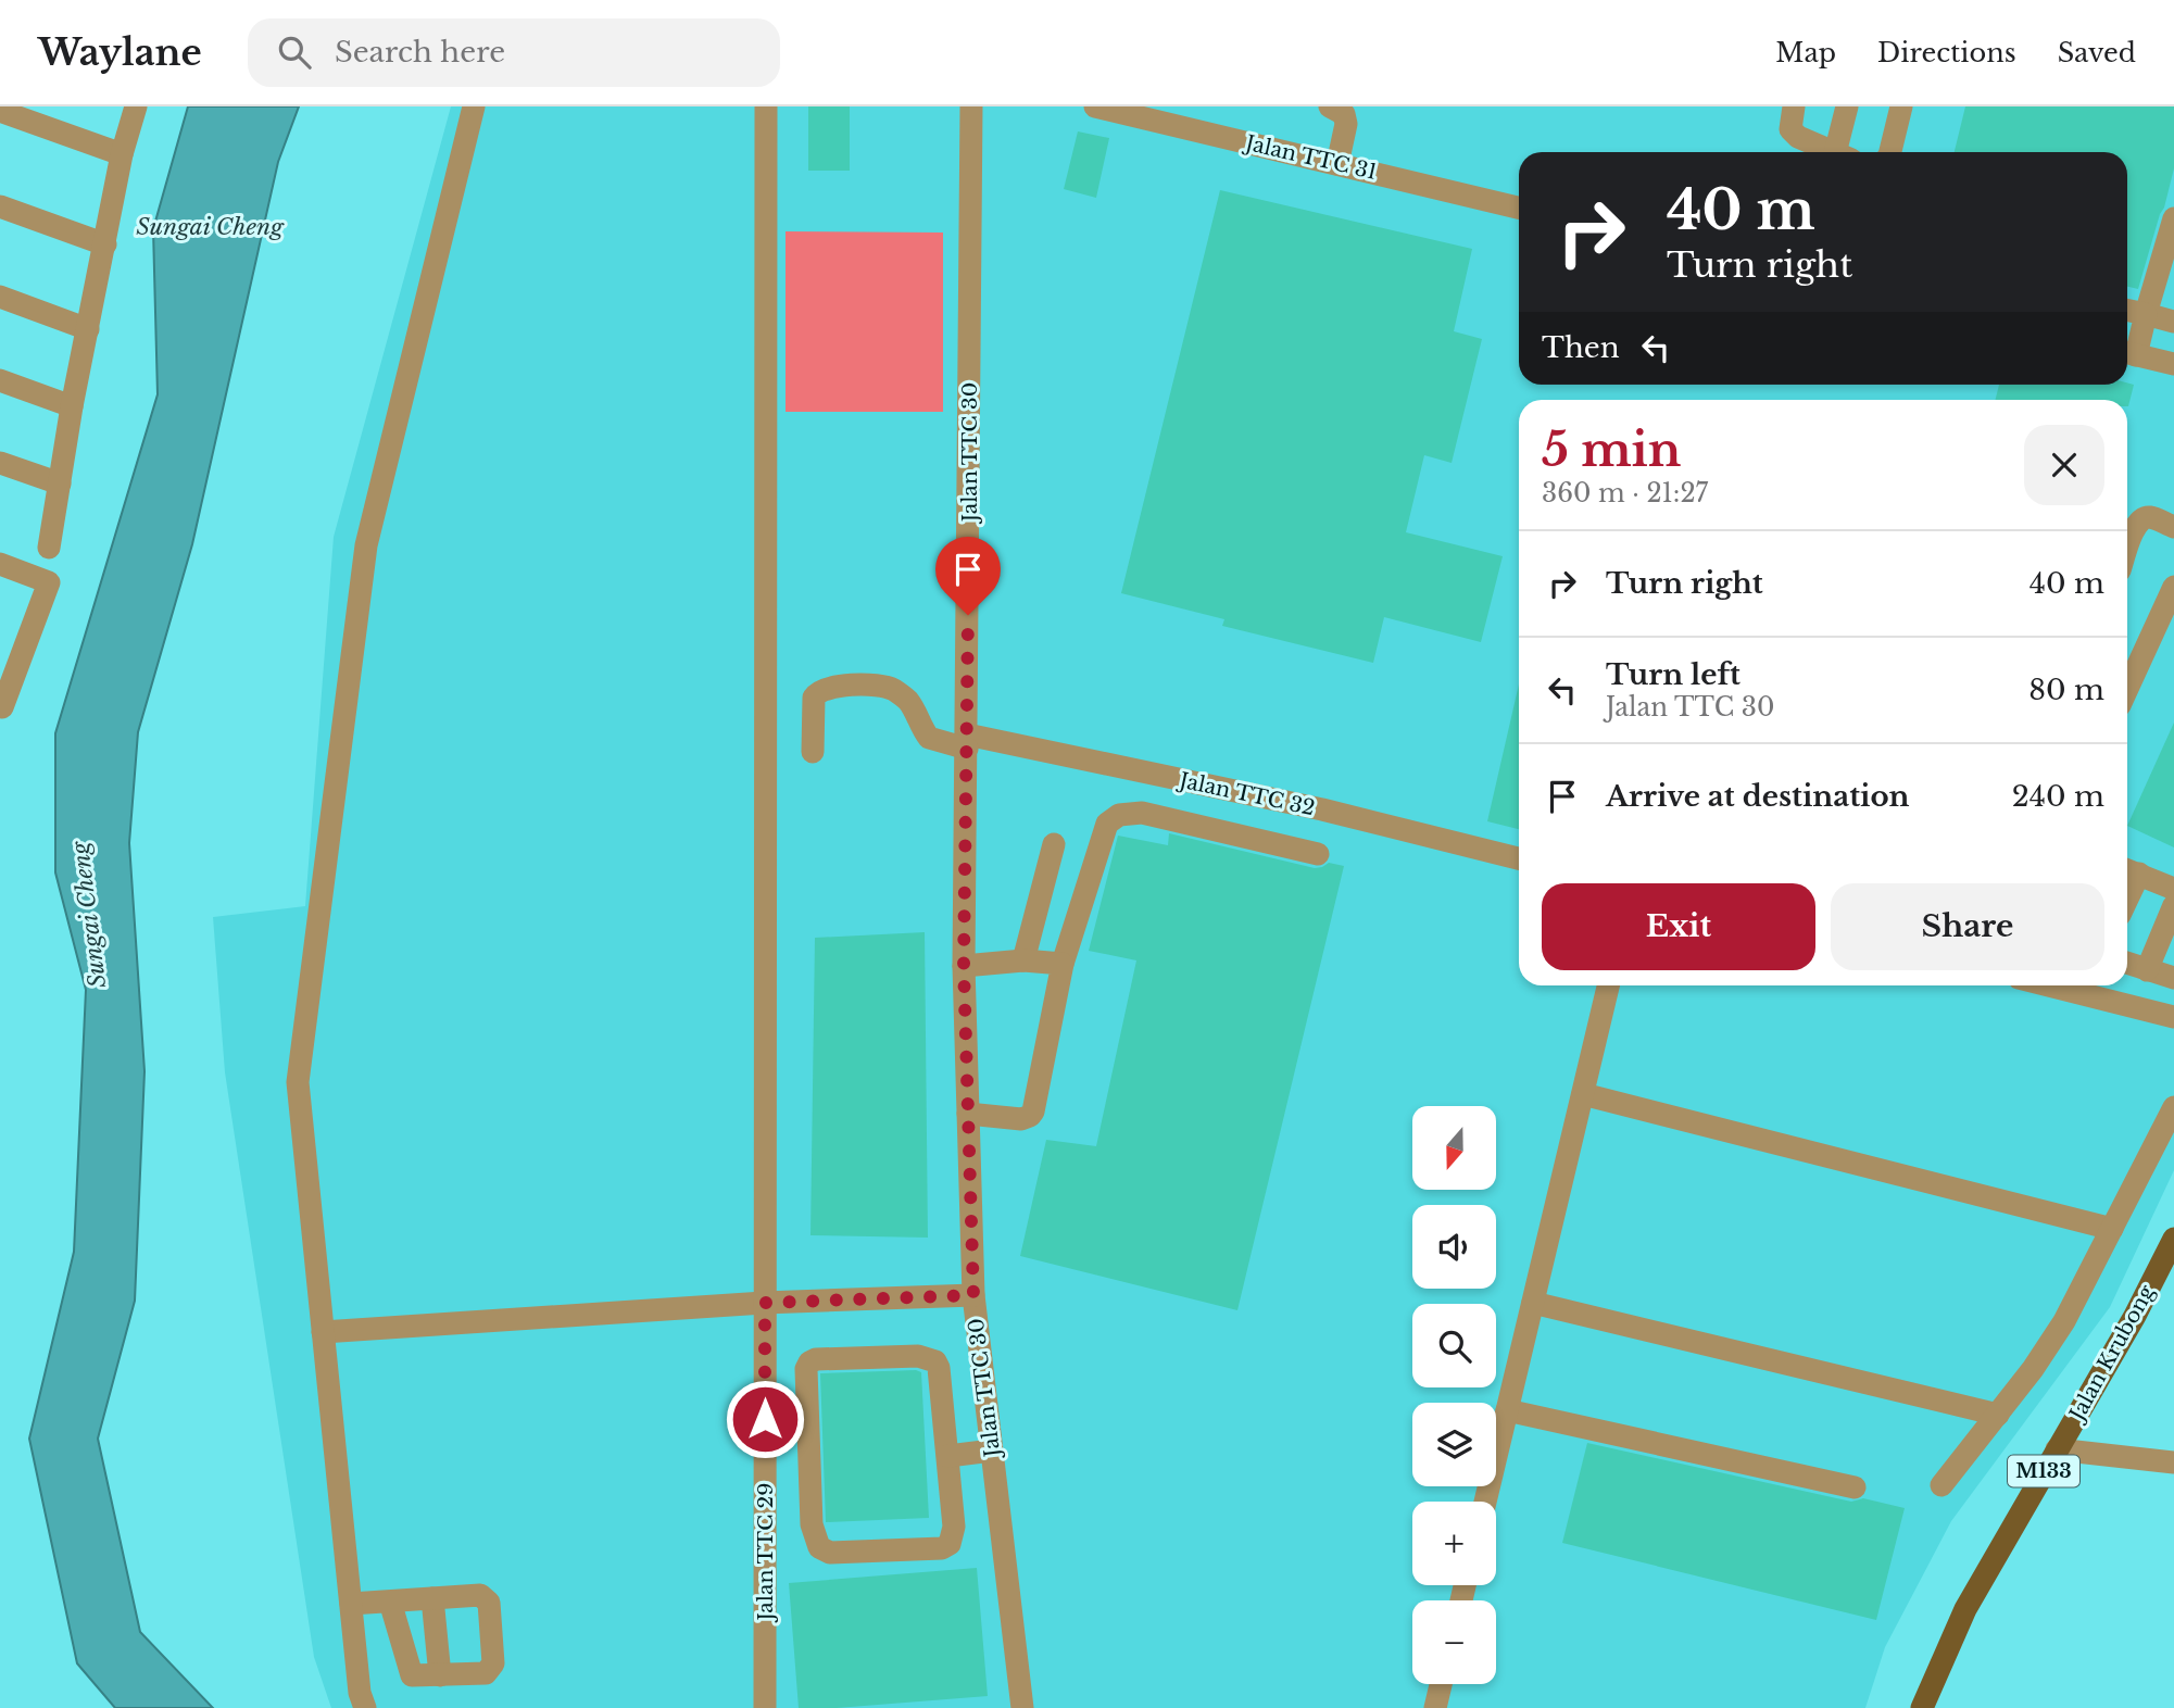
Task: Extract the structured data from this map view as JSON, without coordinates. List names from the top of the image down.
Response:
{
  "streets": {
    "main road": ["Jalan Krubong", "M133"],
    "street": [
      "Jalan TTC 31",
      "Jalan TTC 30",
      "Jalan TTC 32",
      "Jalan TTC 29"
    ]
  },
  "crossings": [
    ["Jalan TTC 30", "Jalan TTC 32"]
  ],
  "water": ["Sungai Cheng"],
  "north": "bottom",
  "page": {
    "header": "Waylane",
    "search": "Search here",
    "nav": ["Map", "Directions", "Saved"],
    "turn": ["40 m", "Turn right"],
    "then": "Then",
    "heading": ["5 min", "360 m · 21:27"],
    "list": [
      {
        "name": "Turn right",
        "value": "40 m"
      },
      {
        "name": "Turn left",
        "note": "Jalan TTC 30",
        "value": "80 m"
      },
      {
        "name": "Arrive at destination",
        "value": "240 m"
      }
    ],
    "buttons": ["Exit", "Share"],
    "map_buttons": ["+", "−"]
  }
}
